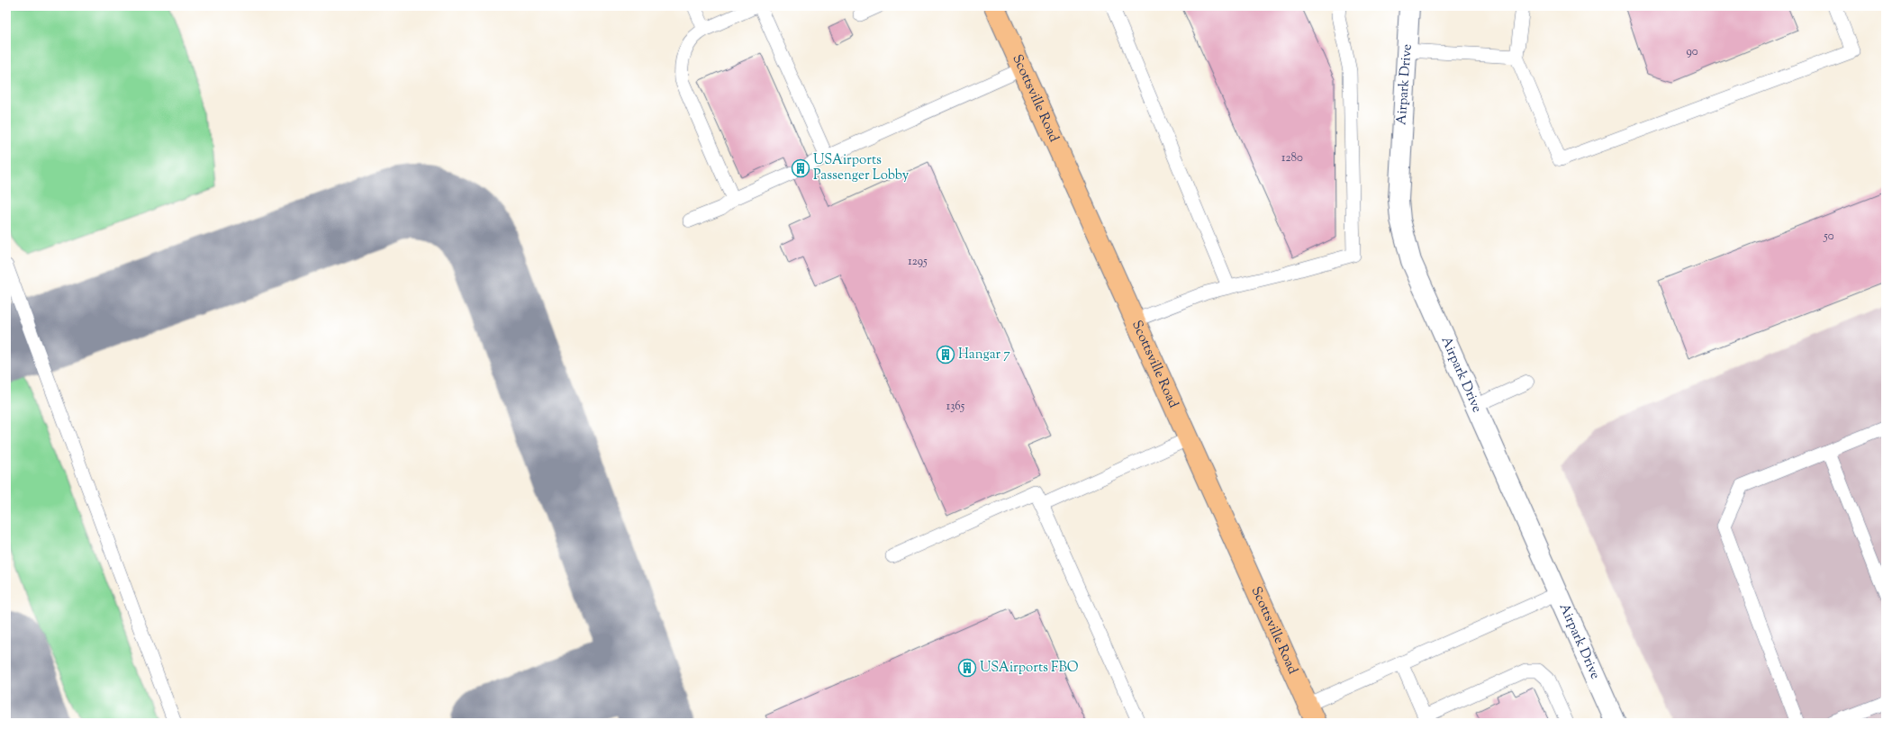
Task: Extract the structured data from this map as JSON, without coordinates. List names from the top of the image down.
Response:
{
  "streets": {
    "main road": ["Scottsville Road"],
    "street": ["Airpark Drive"]
  },
  "places": {
    "building": ["USAirports Passenger Lobby", "Hangar 7", "USAirports FBO"]
  },
  "house_numbers": [
    "90",
    "1280",
    "50",
    "1295",
    "1365"
  ]
}
